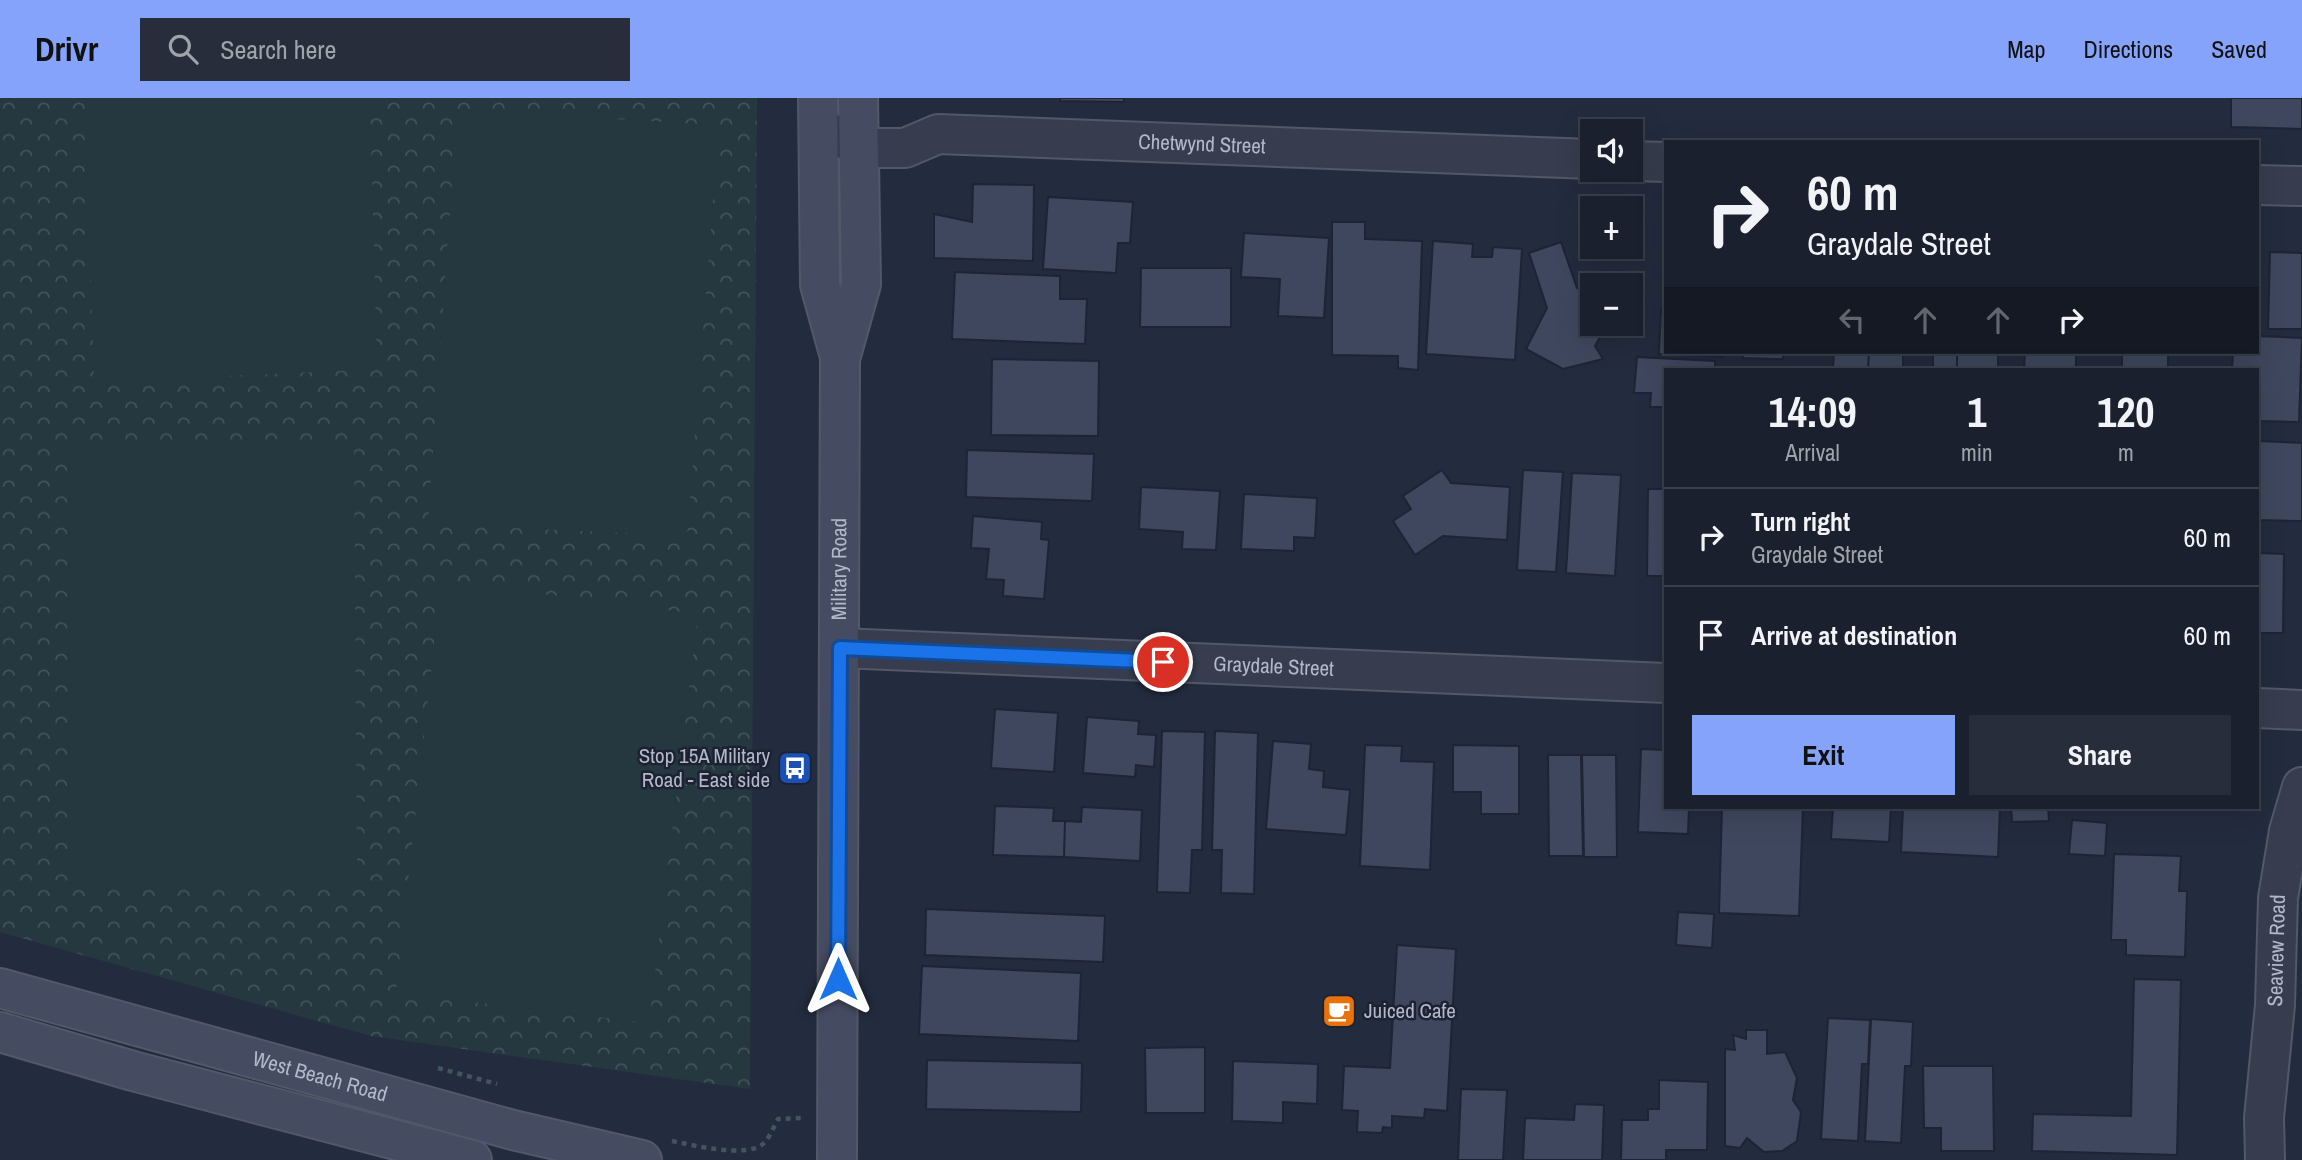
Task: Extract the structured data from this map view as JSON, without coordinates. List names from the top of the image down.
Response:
{
  "streets": {
    "street": [
      "Chetwynd Street",
      "Military Road",
      "Graydale Street",
      "Seaview Road",
      "West Beach Road"
    ]
  },
  "crossings": [
    ["Chetwynd Street", "Military Road"],
    ["Military Road", "Graydale Street"]
  ],
  "places": {
    "bus stop": ["Stop 15A Military Road - East side"],
    "cafe": ["Juiced Cafe"]
  },
  "page": {
    "header": "Drivr",
    "search": "Search here",
    "nav": ["Map", "Directions", "Saved"],
    "map_buttons": ["+", "−"],
    "turn": ["60 m", "Graydale Street"],
    "eta": [
      "14:09",
      "Arrival",
      "1",
      "min",
      "120",
      "m"
    ],
    "list": [
      {
        "name": "Turn right",
        "note": "Graydale Street",
        "value": "60 m"
      },
      {
        "name": "Arrive at destination",
        "value": "60 m"
      }
    ],
    "buttons": ["Exit", "Share"]
  }
}
